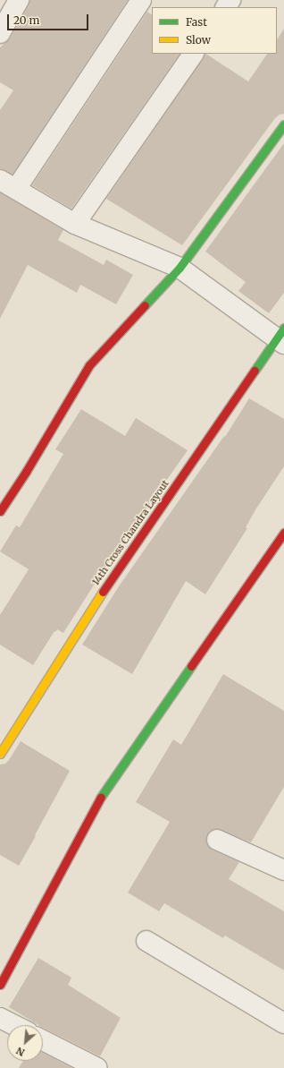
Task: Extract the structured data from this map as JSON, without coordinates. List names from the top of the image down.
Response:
{
  "streets": {
    "street": ["14th Cross Chandra Layout"]
  },
  "legend": ["Fast", "Slow"],
  "scale_bar": "20 m",
  "north": "bottom left"
}
